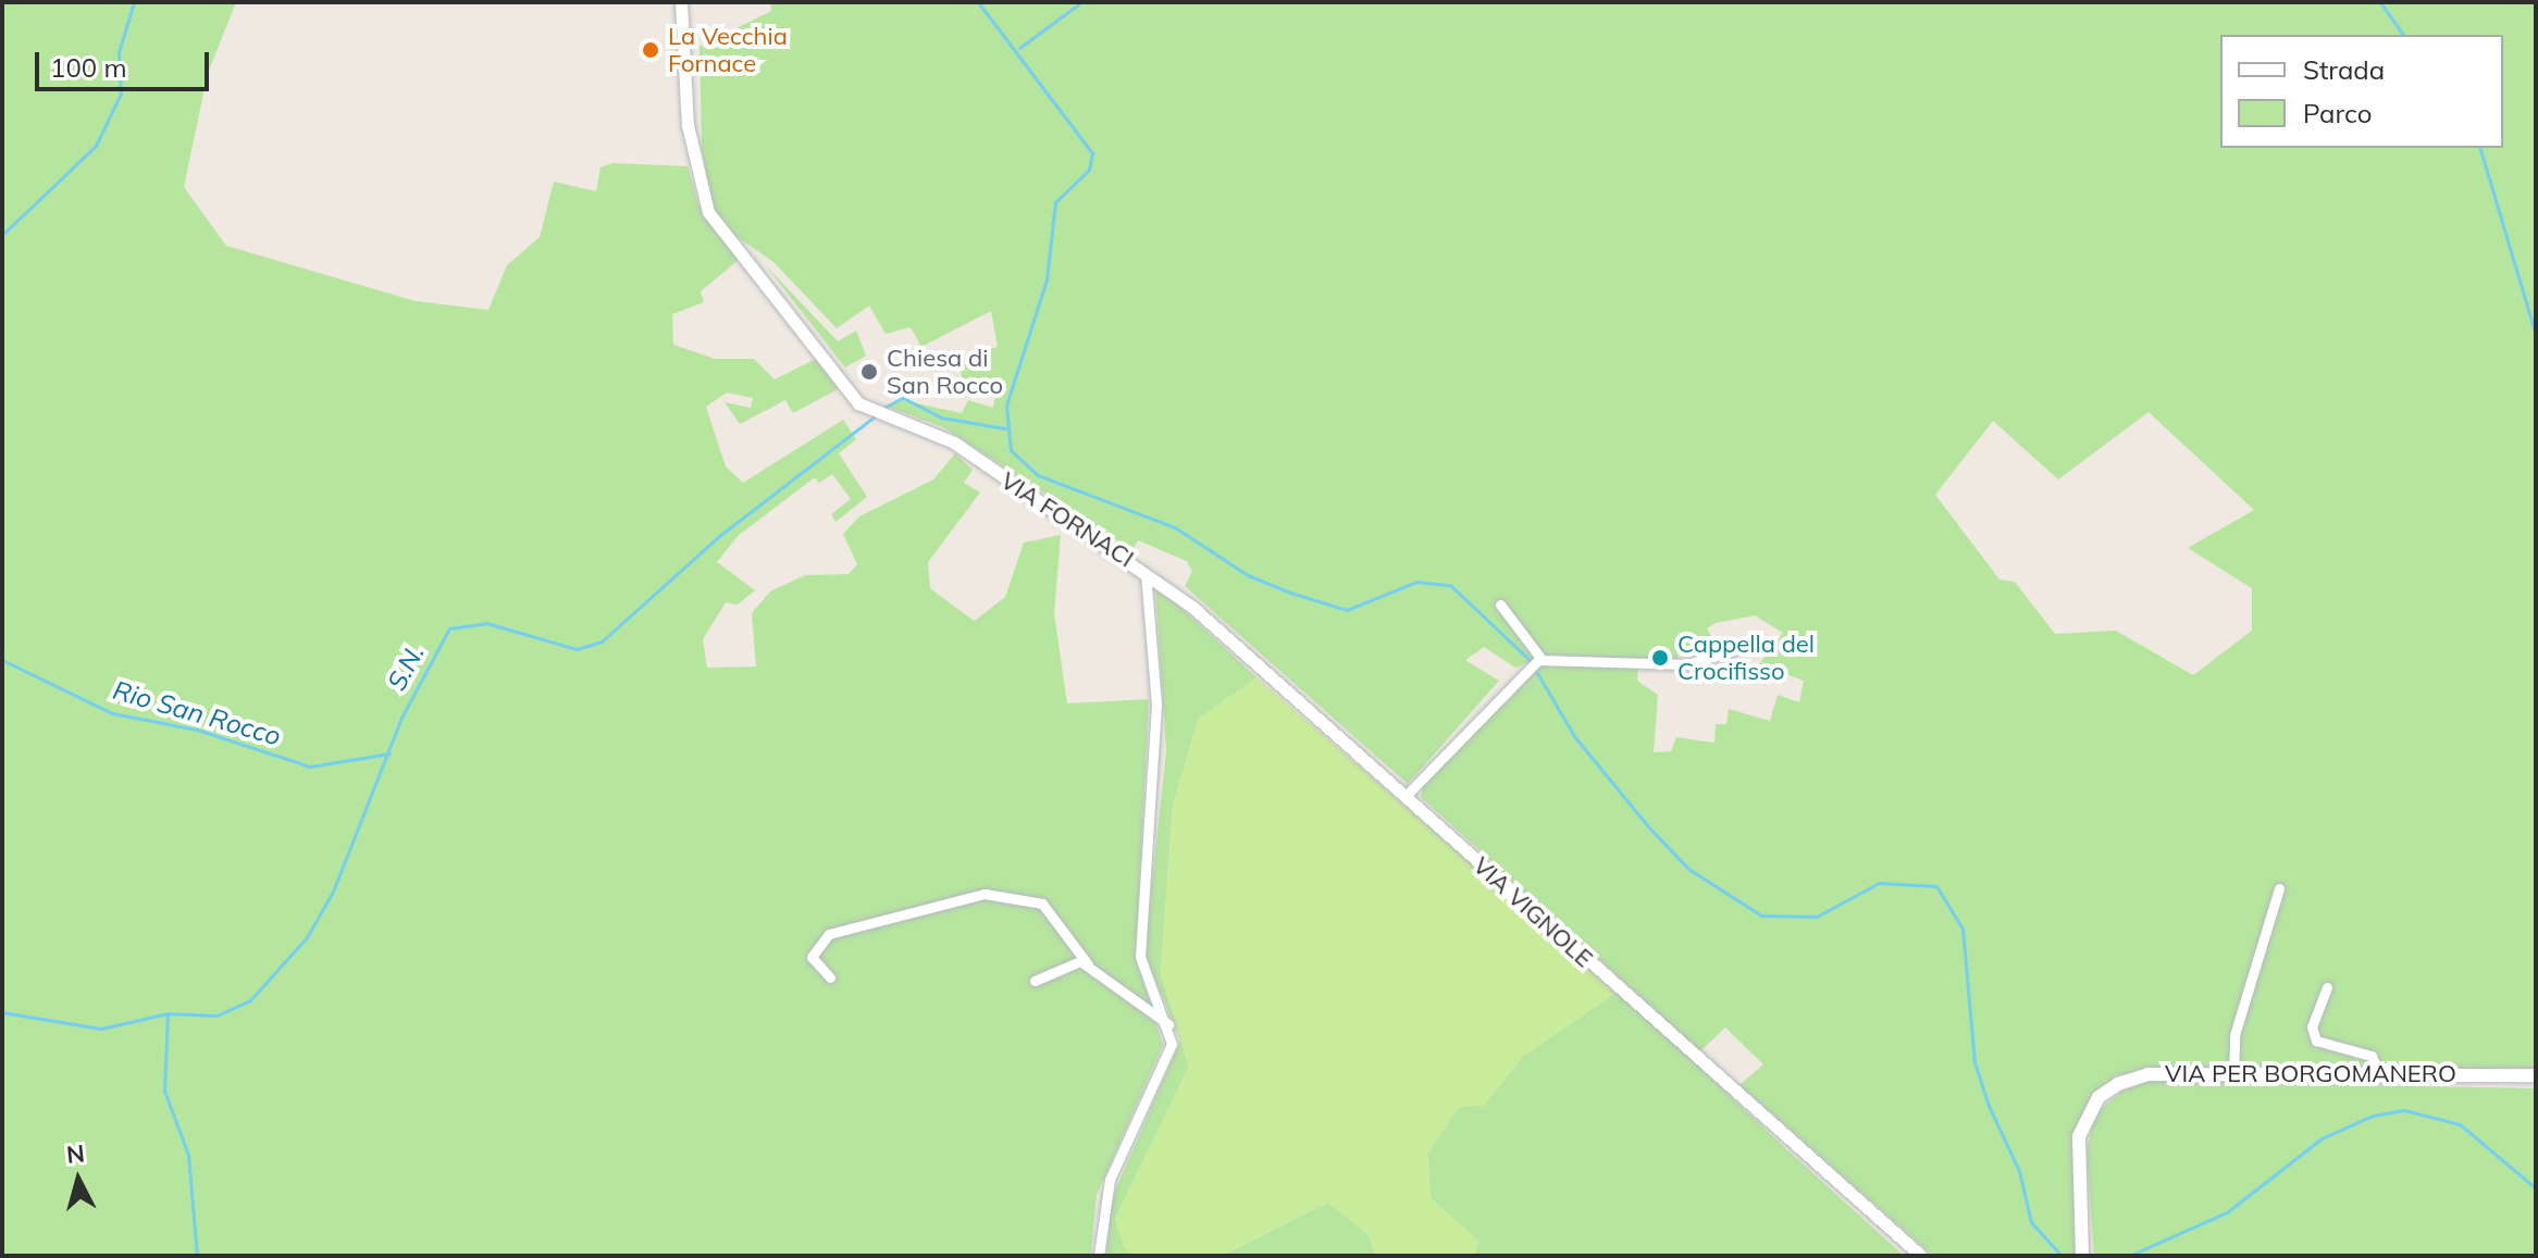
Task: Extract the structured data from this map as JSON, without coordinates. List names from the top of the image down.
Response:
{
  "streets": {
    "main road": ["VIA PER BORGOMANERO"],
    "street": ["VIA FORNACI", "VIA VIGNOLE"]
  },
  "crossings": [
    ["VIA FORNACI", "VIA VIGNOLE"]
  ],
  "water": ["S.N.", "Rio San Rocco"],
  "places": ["La Vecchia Fornace", "Chiesa di San Rocco", "Cappella del Crocifisso"],
  "legend": ["Strada", "Parco"],
  "scale_bar": "100 m",
  "north": "top"
}
